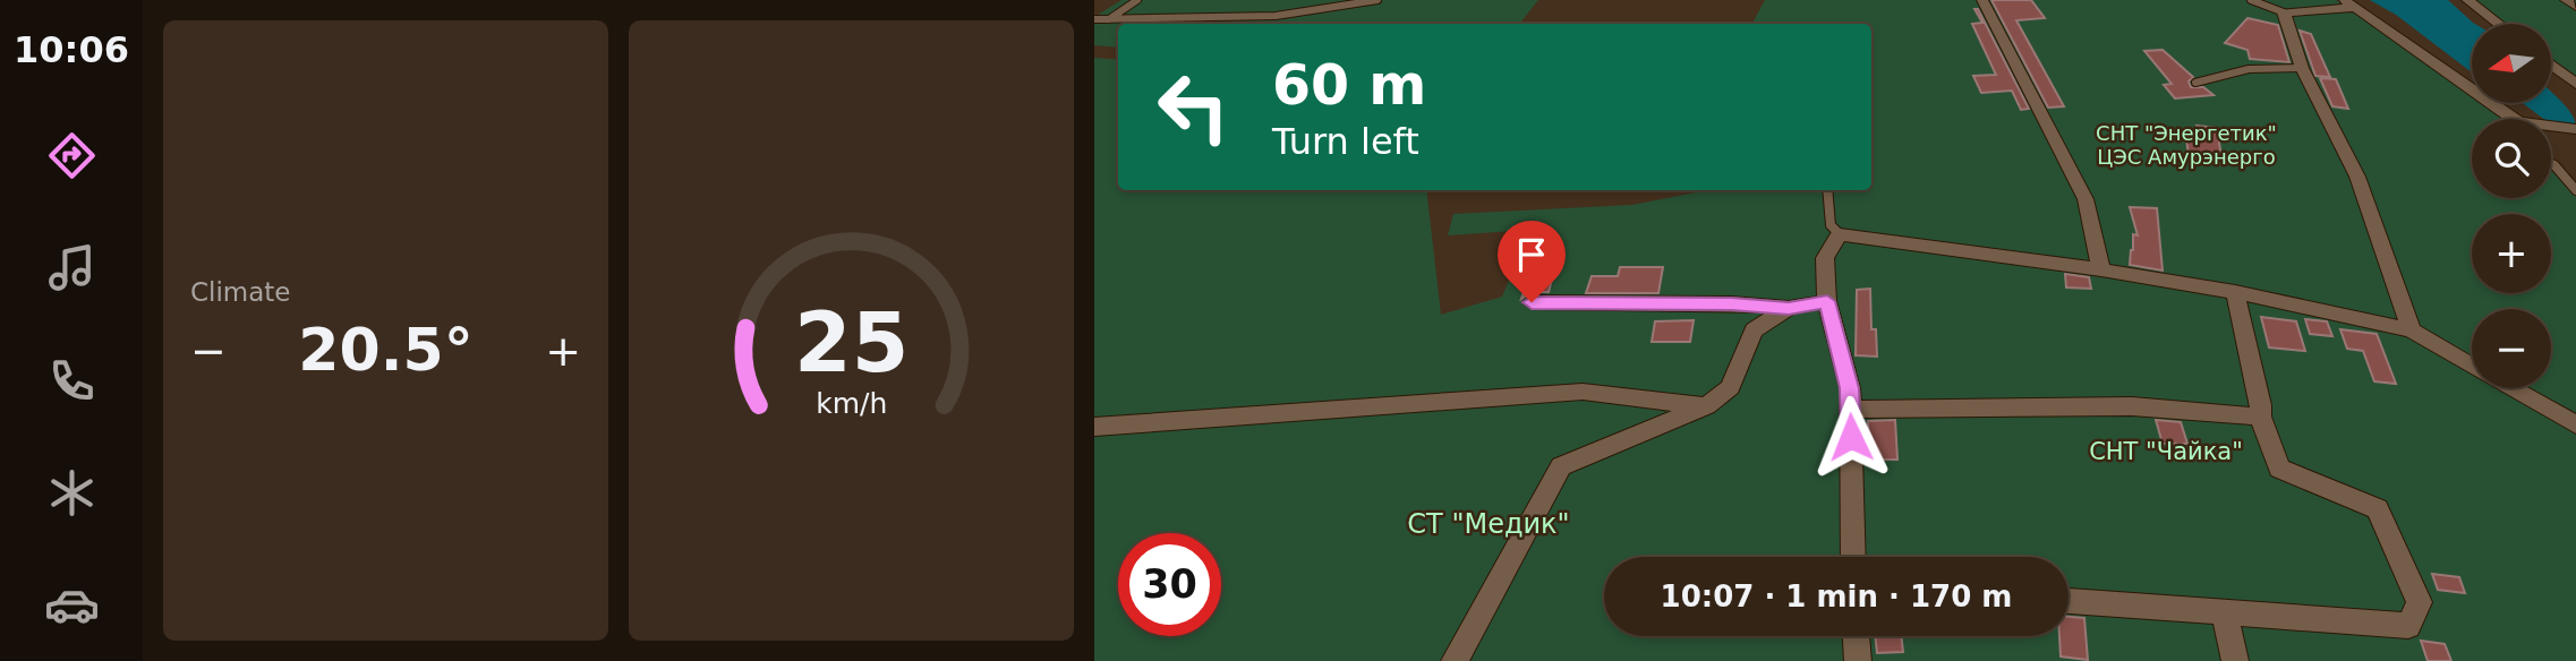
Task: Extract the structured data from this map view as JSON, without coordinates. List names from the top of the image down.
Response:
{
  "parks": ["СНТ \"Энергетик\" ЦЭС Амурэнерго", "СНТ \"Чайка\"", "СТ \"Медик\""],
  "north": "left",
  "page": {
    "tabs": "10:06",
    "tile": "Climate",
    "map_buttons": ["+", "−"],
    "turn": ["60 m", "Turn left"],
    "heat": ["−", "20.5°", "+"],
    "limit": "30",
    "trip": "10:07 · 1 min · 170 m",
    "gauge": ["25", "km/h"]
  }
}
